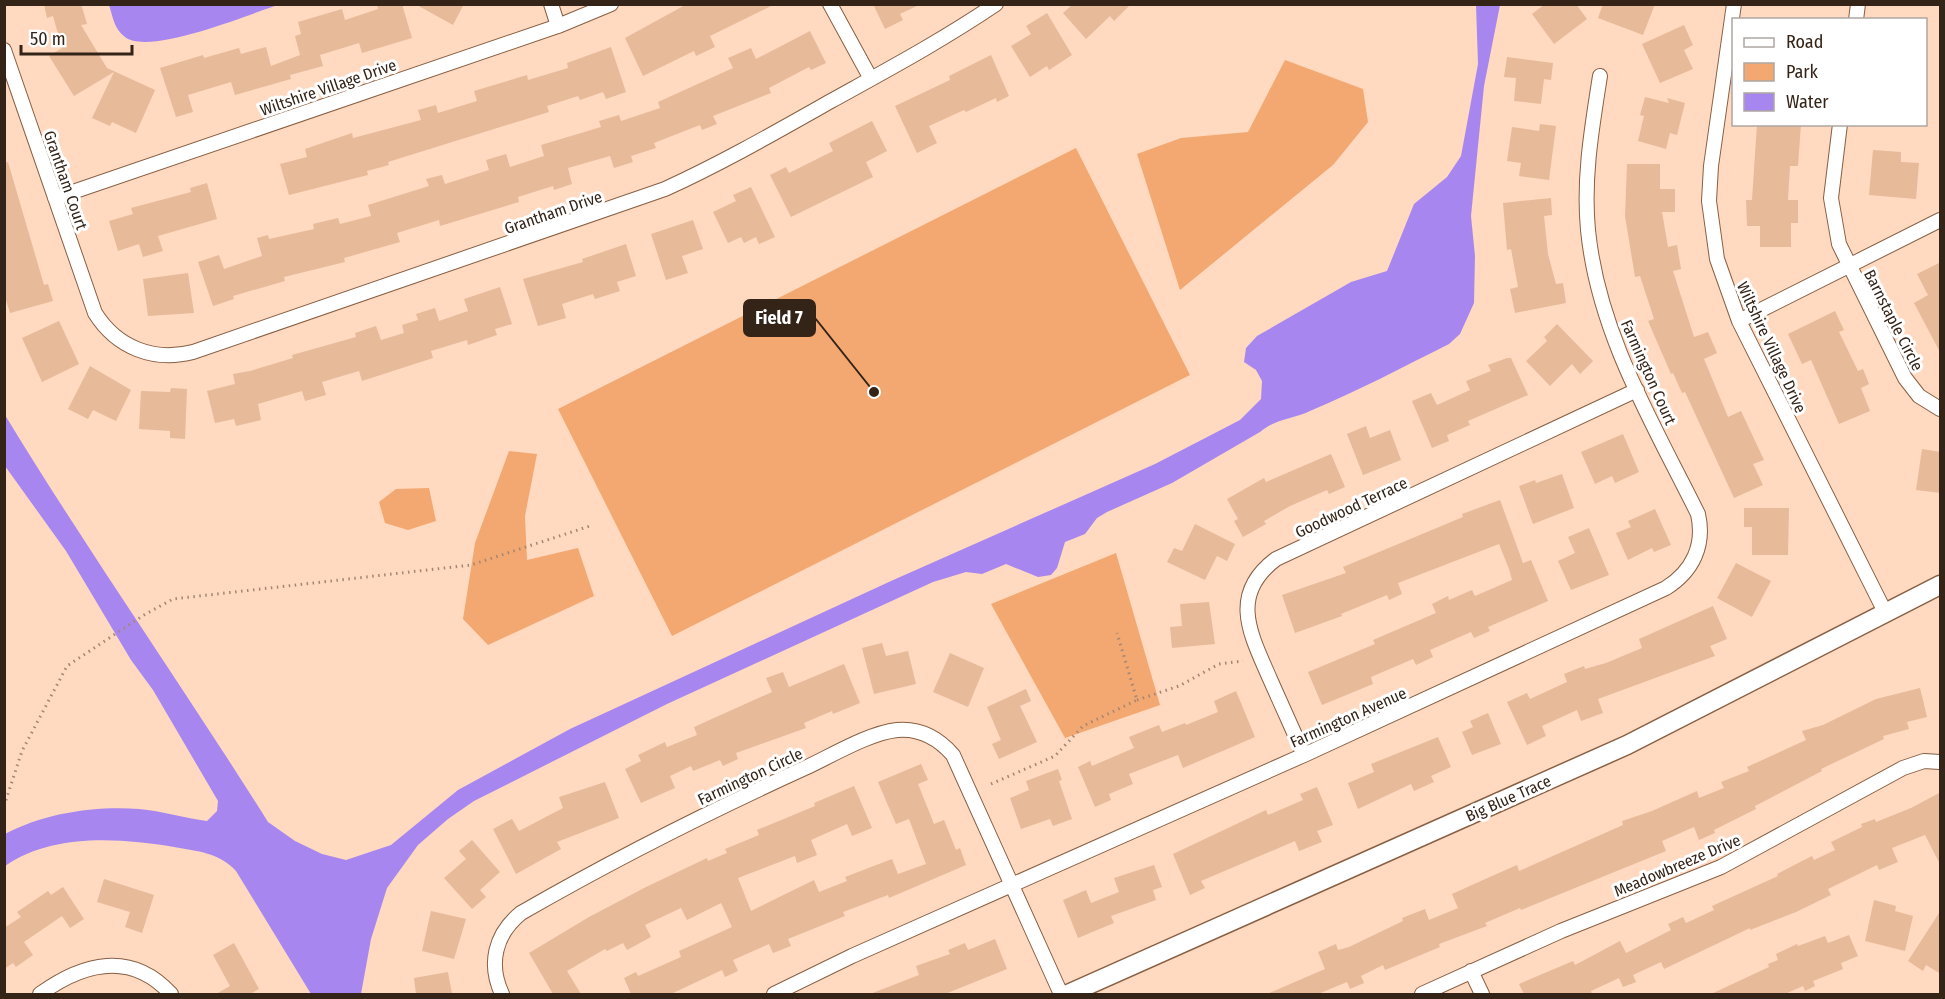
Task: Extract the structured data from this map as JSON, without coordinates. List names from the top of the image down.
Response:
{
  "streets": {
    "street": [
      "Wiltshire Village Drive",
      "Grantham Court",
      "Grantham Drive",
      "Barnstaple Circle",
      "Farmington Court",
      "Goodwood Terrace",
      "Farmington Avenue",
      "Farmington Circle",
      "Big Blue Trace",
      "Meadowbreeze Drive"
    ]
  },
  "crossings": [
    ["Wiltshire Village Drive", "Grantham Court"],
    ["Wiltshire Village Drive", "Barnstaple Circle"],
    ["Wiltshire Village Drive", "Big Blue Trace"],
    ["Grantham Court", "Grantham Drive"],
    ["Farmington Court", "Goodwood Terrace"],
    ["Farmington Court", "Farmington Avenue"],
    ["Goodwood Terrace", "Farmington Avenue"],
    ["Farmington Avenue", "Farmington Circle"]
  ],
  "places": ["Field 7"],
  "legend": ["Road", "Park", "Water"],
  "scale_bar": "50 m"
}
